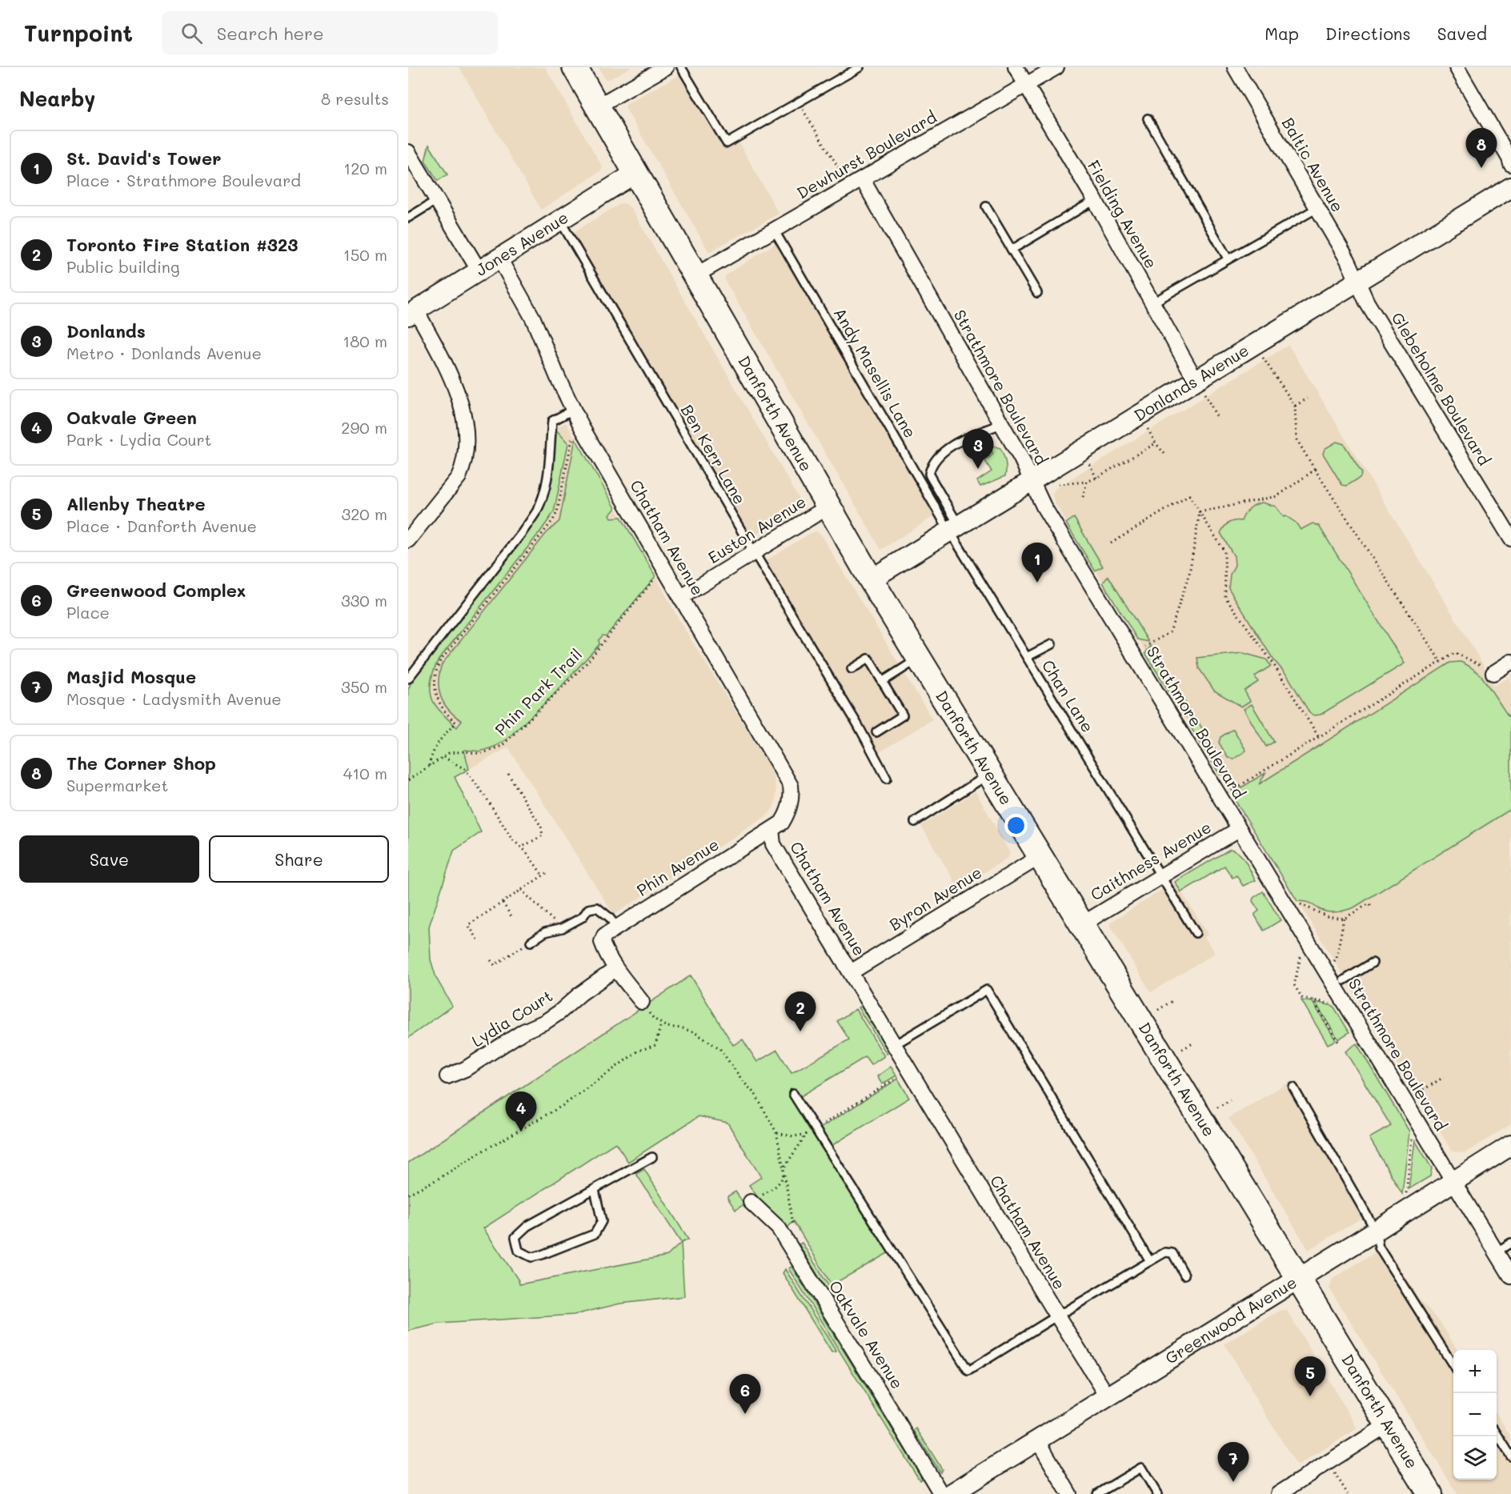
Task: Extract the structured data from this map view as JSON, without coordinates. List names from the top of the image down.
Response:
{
  "streets": {
    "main road": ["Danforth Avenue"],
    "street": [
      "Dewhurst Boulevard",
      "Baltic Avenue",
      "Fielding Avenue",
      "Jones Avenue",
      "Donlands Avenue",
      "Strathmore Boulevard",
      "Glebeholme Boulevard",
      "Euston Avenue",
      "Chatham Avenue",
      "Caithness Avenue",
      "Phin Avenue",
      "Byron Avenue",
      "Lydia Court",
      "Greenwood Avenue",
      "Oakvale Avenue"
    ],
    "lane": ["Andy Masellis Lane", "Ben Kerr Lane", "Chan Lane"],
    "path": ["Phin Park Trail"]
  },
  "crossings": [
    ["Dewhurst Boulevard", "Fielding Avenue"],
    ["Dewhurst Boulevard", "Andy Masellis Lane"],
    ["Dewhurst Boulevard", "Strathmore Boulevard"],
    ["Dewhurst Boulevard", "Danforth Avenue"],
    ["Baltic Avenue", "Donlands Avenue"],
    ["Baltic Avenue", "Glebeholme Boulevard"],
    ["Fielding Avenue", "Donlands Avenue"],
    ["Jones Avenue", "Danforth Avenue"],
    ["Jones Avenue", "Ben Kerr Lane"],
    ["Jones Avenue", "Chatham Avenue"],
    ["Andy Masellis Lane", "Donlands Avenue"],
    ["Andy Masellis Lane", "Chan Lane"],
    ["Donlands Avenue", "Strathmore Boulevard"],
    ["Donlands Avenue", "Glebeholme Boulevard"],
    ["Donlands Avenue", "Danforth Avenue"],
    ["Donlands Avenue", "Chan Lane"],
    ["Strathmore Boulevard", "Caithness Avenue"],
    ["Strathmore Boulevard", "Greenwood Avenue"],
    ["Danforth Avenue", "Euston Avenue"],
    ["Danforth Avenue", "Caithness Avenue"],
    ["Danforth Avenue", "Byron Avenue"],
    ["Danforth Avenue", "Greenwood Avenue"],
    ["Ben Kerr Lane", "Euston Avenue"],
    ["Euston Avenue", "Chatham Avenue"],
    ["Chatham Avenue", "Phin Avenue"],
    ["Chatham Avenue", "Byron Avenue"],
    ["Chatham Avenue", "Greenwood Avenue"],
    ["Chan Lane", "Caithness Avenue"],
    ["Phin Avenue", "Lydia Court"]
  ],
  "page": {
    "header": "Turnpoint",
    "search": "Search here",
    "nav": ["Map", "Directions", "Saved"],
    "heading": ["Nearby", "8 results"],
    "pins": [
      "8",
      "3",
      "1",
      "2",
      "4",
      "5",
      "6",
      "7"
    ],
    "list": [
      {
        "mark": "1",
        "name": "St. David's Tower",
        "note": "Place · Strathmore Boulevard",
        "value": "120 m"
      },
      {
        "mark": "2",
        "name": "Toronto Fire Station #323",
        "note": "Public building",
        "value": "150 m"
      },
      {
        "mark": "3",
        "name": "Donlands",
        "note": "Metro · Donlands Avenue",
        "value": "180 m"
      },
      {
        "mark": "4",
        "name": "Oakvale Green",
        "note": "Park · Lydia Court",
        "value": "290 m"
      },
      {
        "mark": "5",
        "name": "Allenby Theatre",
        "note": "Place · Danforth Avenue",
        "value": "320 m"
      },
      {
        "mark": "6",
        "name": "Greenwood Complex",
        "note": "Place",
        "value": "330 m"
      },
      {
        "mark": "7",
        "name": "Masjid Mosque",
        "note": "Mosque · Ladysmith Avenue",
        "value": "350 m"
      },
      {
        "mark": "8",
        "name": "The Corner Shop",
        "note": "Supermarket",
        "value": "410 m"
      }
    ],
    "buttons": ["Save", "Share"],
    "map_buttons": ["+", "−"]
  }
}
